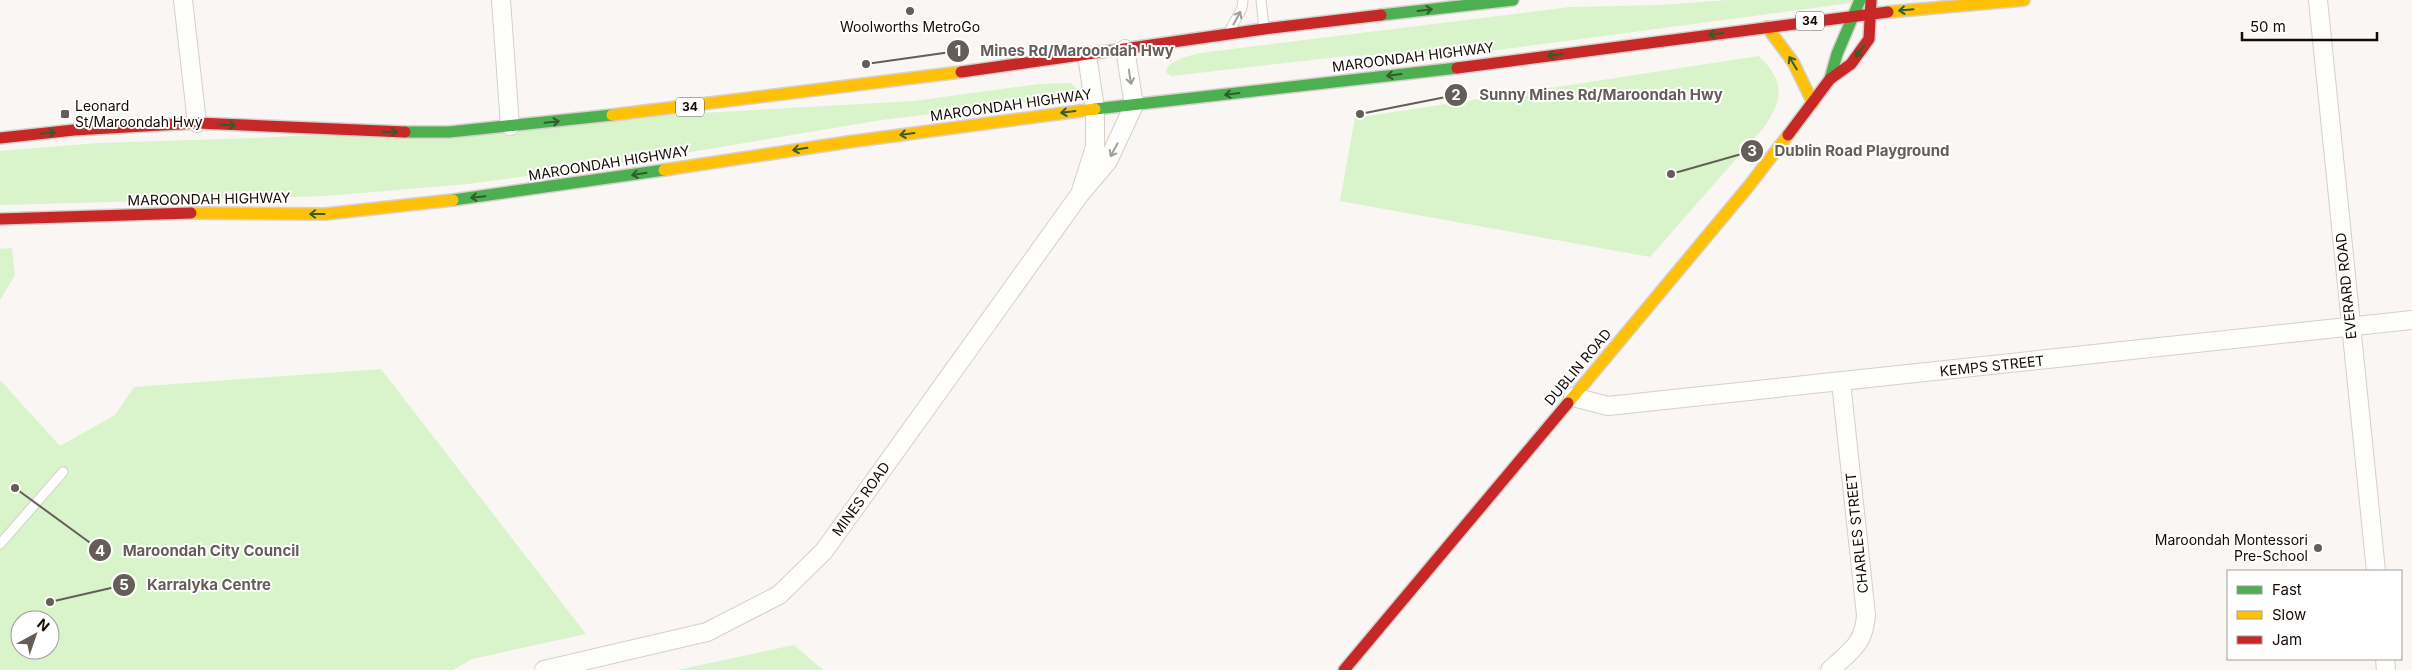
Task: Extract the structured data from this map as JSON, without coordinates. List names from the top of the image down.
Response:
{
  "streets": {
    "main road": ["34", "MAROONDAH HIGHWAY", "DUBLIN ROAD"],
    "street": [
      "EVERARD ROAD",
      "KEMPS STREET",
      "MINES ROAD",
      "CHARLES STREET"
    ]
  },
  "crossings": [
    ["34", "MINES ROAD"],
    ["MAROONDAH HIGHWAY", "DUBLIN ROAD"],
    ["MAROONDAH HIGHWAY", "MINES ROAD"],
    ["EVERARD ROAD", "KEMPS STREET"],
    ["KEMPS STREET", "DUBLIN ROAD"],
    ["KEMPS STREET", "CHARLES STREET"]
  ],
  "places": {
    "other": [
      "Woolworths MetroGo",
      "Mines Rd/Maroondah Hwy",
      "Sunny Mines Rd/Maroondah Hwy",
      "Dublin Road Playground",
      "Maroondah City Council",
      "Maroondah Montessori Pre-School",
      "Karralyka Centre"
    ],
    "transit": ["Leonard St/Maroondah Hwy"]
  },
  "legend": ["Fast", "Slow", "Jam"],
  "scale_bar": "50 m",
  "north": "top right"
}
